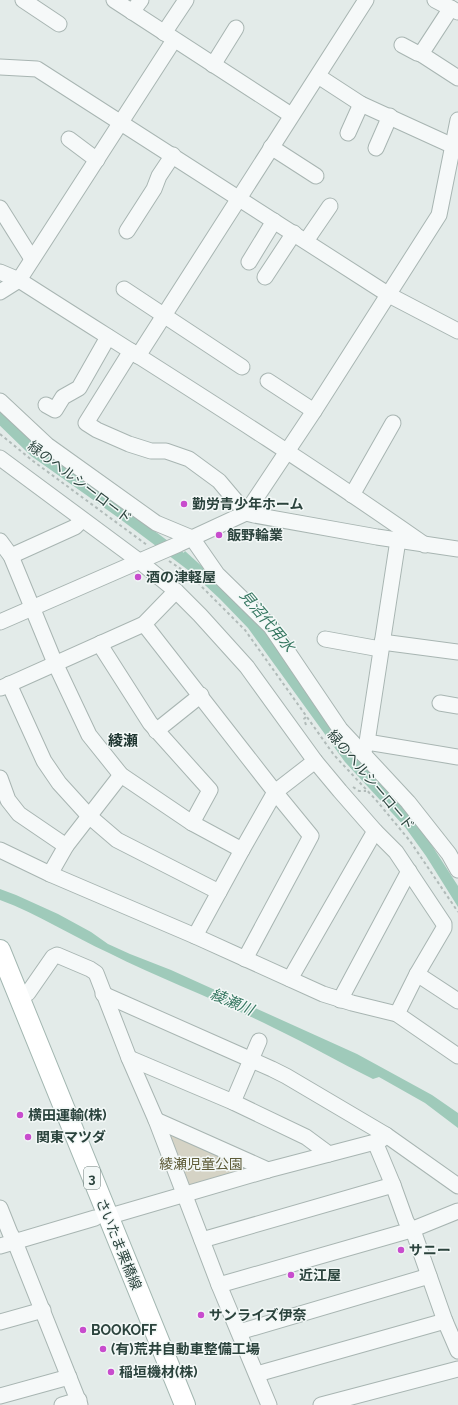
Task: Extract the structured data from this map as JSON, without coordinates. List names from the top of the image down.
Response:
{
  "streets": {
    "main road": ["3", "さいたま栗橋線"],
    "path": ["緑のヘルシーロード"]
  },
  "districts": ["綾瀬"],
  "water": ["見沼代用水", "綾瀬川"],
  "parks": ["綾瀬児童公園"],
  "places": [
    "勤労青少年ホーム",
    "飯野輪業",
    "酒の津軽屋",
    "横田運輸(株)",
    "関東マツダ",
    "サニー",
    "近江屋",
    "サンライズ伊奈",
    "BOOKOFF",
    "(有)荒井自動車整備工場",
    "稲垣機材(株)"
  ]
}
